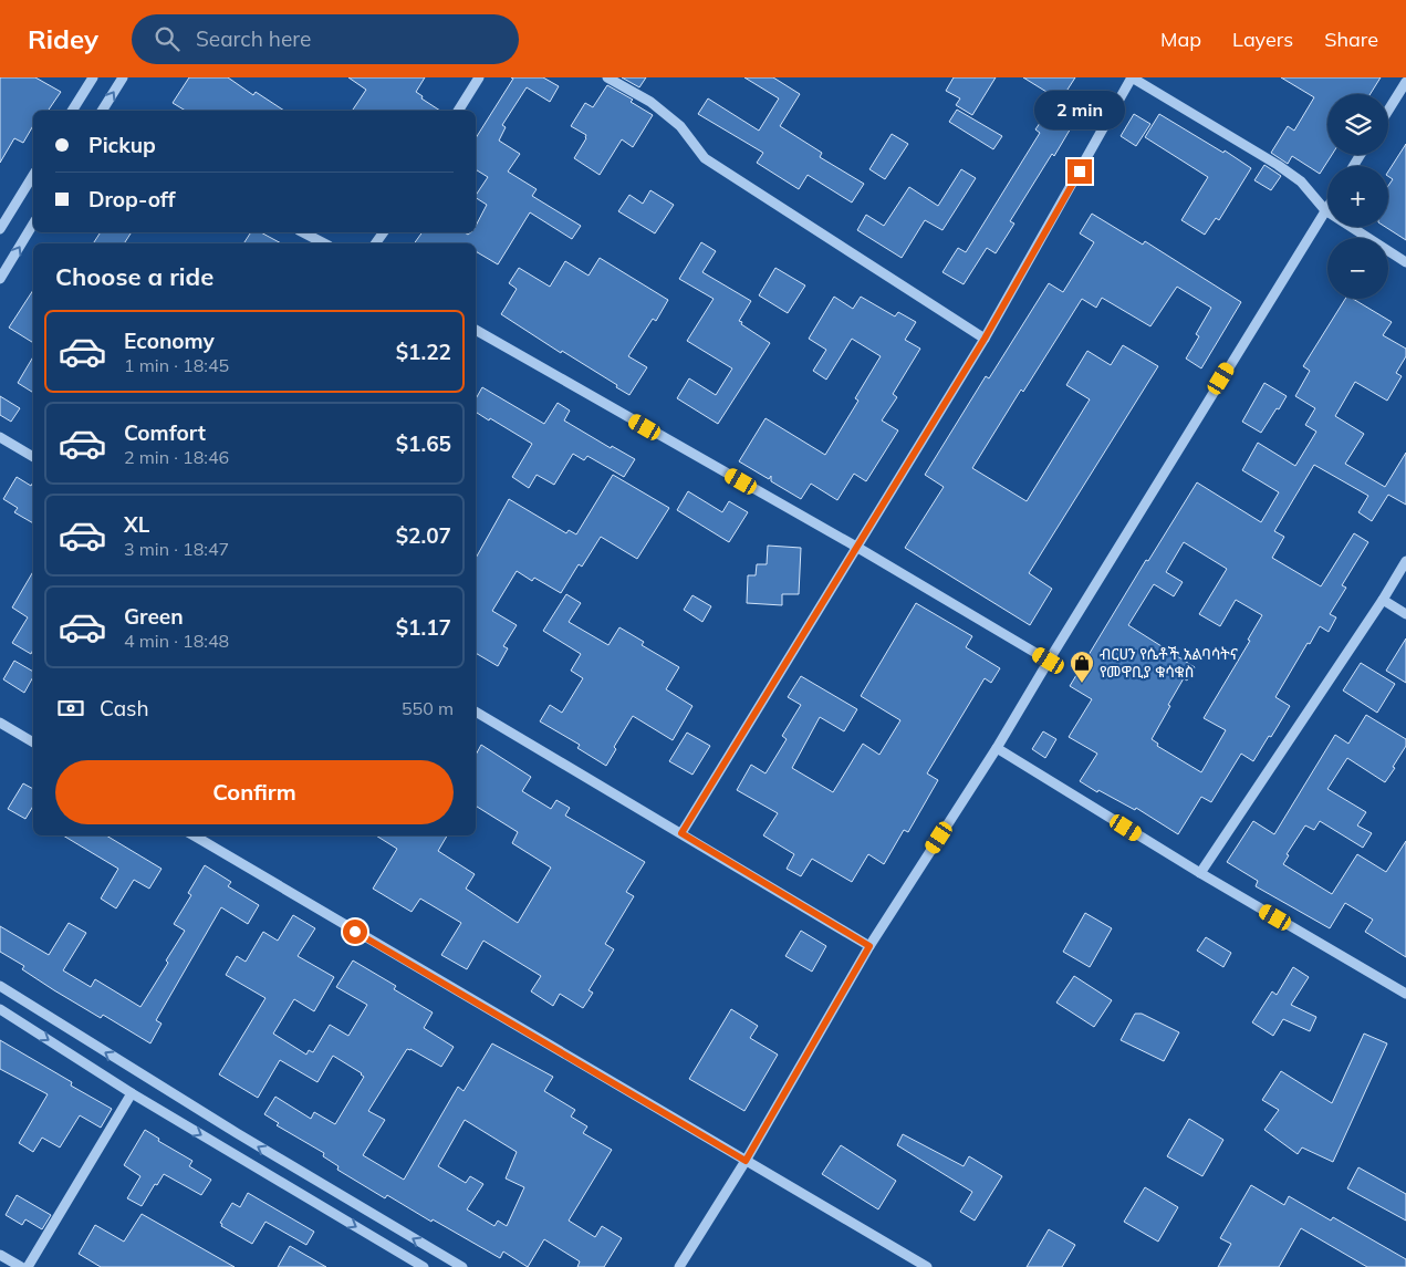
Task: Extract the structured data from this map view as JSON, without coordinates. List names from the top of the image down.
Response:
{
  "places": {
    "shop": ["ብርሀን የሴቶች አልባሳትና የመዋቢያ ቁሳቁስ"]
  },
  "page": {
    "header": "Ridey",
    "search": "Search here",
    "nav": ["Map", "Layers", "Share"],
    "bubble": "2 min",
    "map_buttons": ["+", "−"],
    "banner": ["Pickup", "Drop-off"],
    "heading": "Choose a ride",
    "list": [
      {
        "name": "Economy",
        "note": "1 min · 18:45",
        "value": "$1.22"
      },
      {
        "name": "Comfort",
        "note": "2 min · 18:46",
        "value": "$1.65"
      },
      {
        "name": "XL",
        "note": "3 min · 18:47",
        "value": "$2.07"
      },
      {
        "name": "Green",
        "note": "4 min · 18:48",
        "value": "$1.17"
      }
    ],
    "pay": ["Cash", "550 m"],
    "buttons": "Confirm"
  }
}
